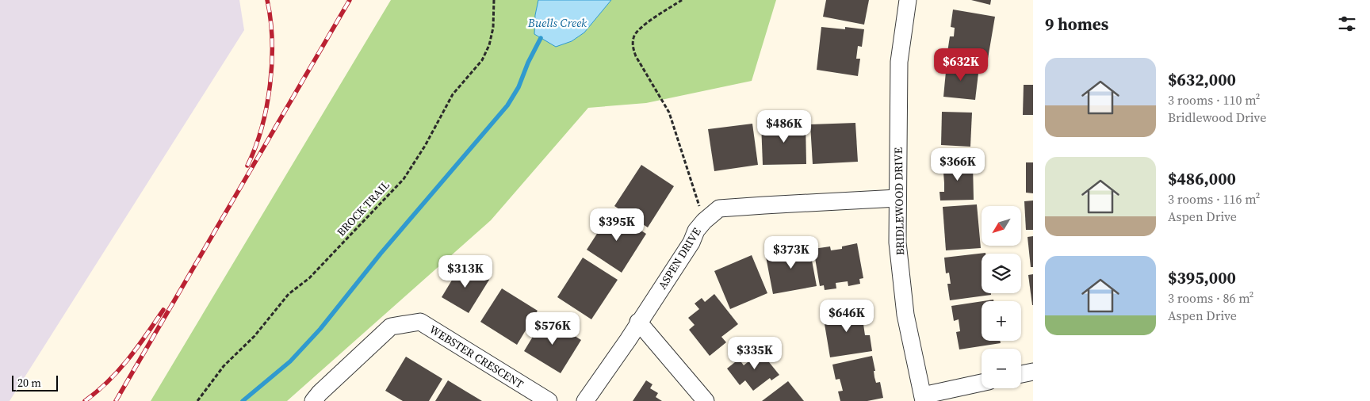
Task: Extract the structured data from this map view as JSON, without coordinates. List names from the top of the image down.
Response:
{
  "streets": {
    "street": ["BRIDLEWOOD DRIVE", "ASPEN DRIVE", "WEBSTER CRESCENT"],
    "path": ["BROCK TRAIL"]
  },
  "crossings": [
    ["BRIDLEWOOD DRIVE", "ASPEN DRIVE"]
  ],
  "water": ["Buells Creek"],
  "scale_bar": "20 m",
  "north": "bottom left",
  "page": {
    "heading": "9 homes",
    "list": [
      {
        "name": "$632,000",
        "note": "3 rooms · 110 m² · Bridlewood Drive"
      },
      {
        "name": "$486,000",
        "note": "3 rooms · 116 m² · Aspen Drive"
      },
      {
        "name": "$395,000",
        "note": "3 rooms · 86 m² · Aspen Drive"
      }
    ],
    "price": [
      "$632K",
      "$486K",
      "$366K",
      "$395K",
      "$373K",
      "$313K",
      "$646K",
      "$576K",
      "$335K"
    ],
    "map_buttons": ["+", "−"],
    "scale": "20 m"
  }
}
